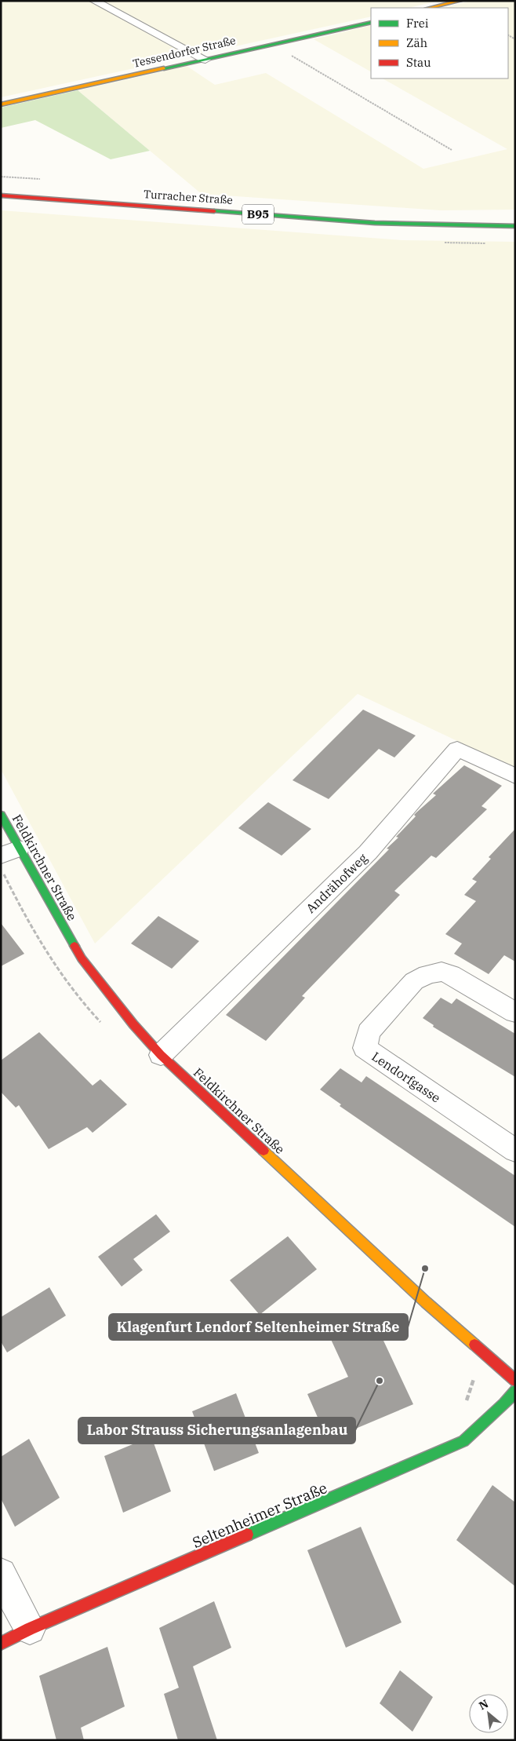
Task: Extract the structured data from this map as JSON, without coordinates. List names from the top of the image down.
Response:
{
  "streets": {
    "main road": [
      "Tessendorfer Straße",
      "Turracher Straße",
      "B95",
      "Feldkirchner Straße",
      "Seltenheimer Straße"
    ],
    "street": ["Andrähofweg", "Lendorfgasse"]
  },
  "crossings": [
    ["Feldkirchner Straße", "Andrähofweg"]
  ],
  "places": ["Klagenfurt Lendorf Seltenheimer Straße", "Labor Strauss Sicherungsanlagenbau"],
  "legend": ["Frei", "Zäh", "Stau"],
  "north": "top left"
}
